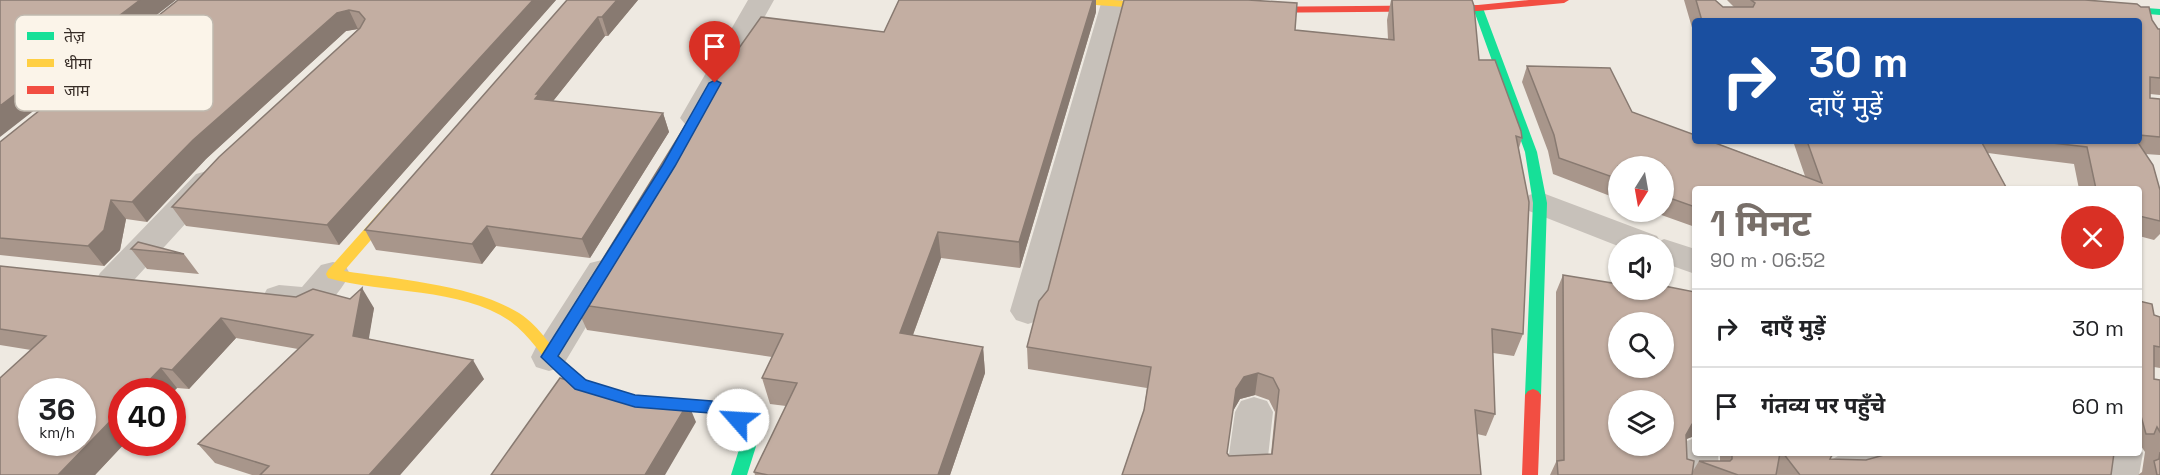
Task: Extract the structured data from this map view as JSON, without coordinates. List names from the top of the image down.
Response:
{
  "legend": ["तेज़", "धीमा", "जाम"],
  "north": "bottom",
  "page": {
    "turn": ["30 m", "दाएँ मुड़ें"],
    "heading": ["1 मिनट", "90 m · 06:52"],
    "list": [
      {
        "name": "दाएँ मुड़ें",
        "value": "30 m"
      },
      {
        "name": "गंतव्य पर पहुँचे",
        "value": "60 m"
      }
    ],
    "speed": "36 km/h",
    "limit": "40"
  }
}
